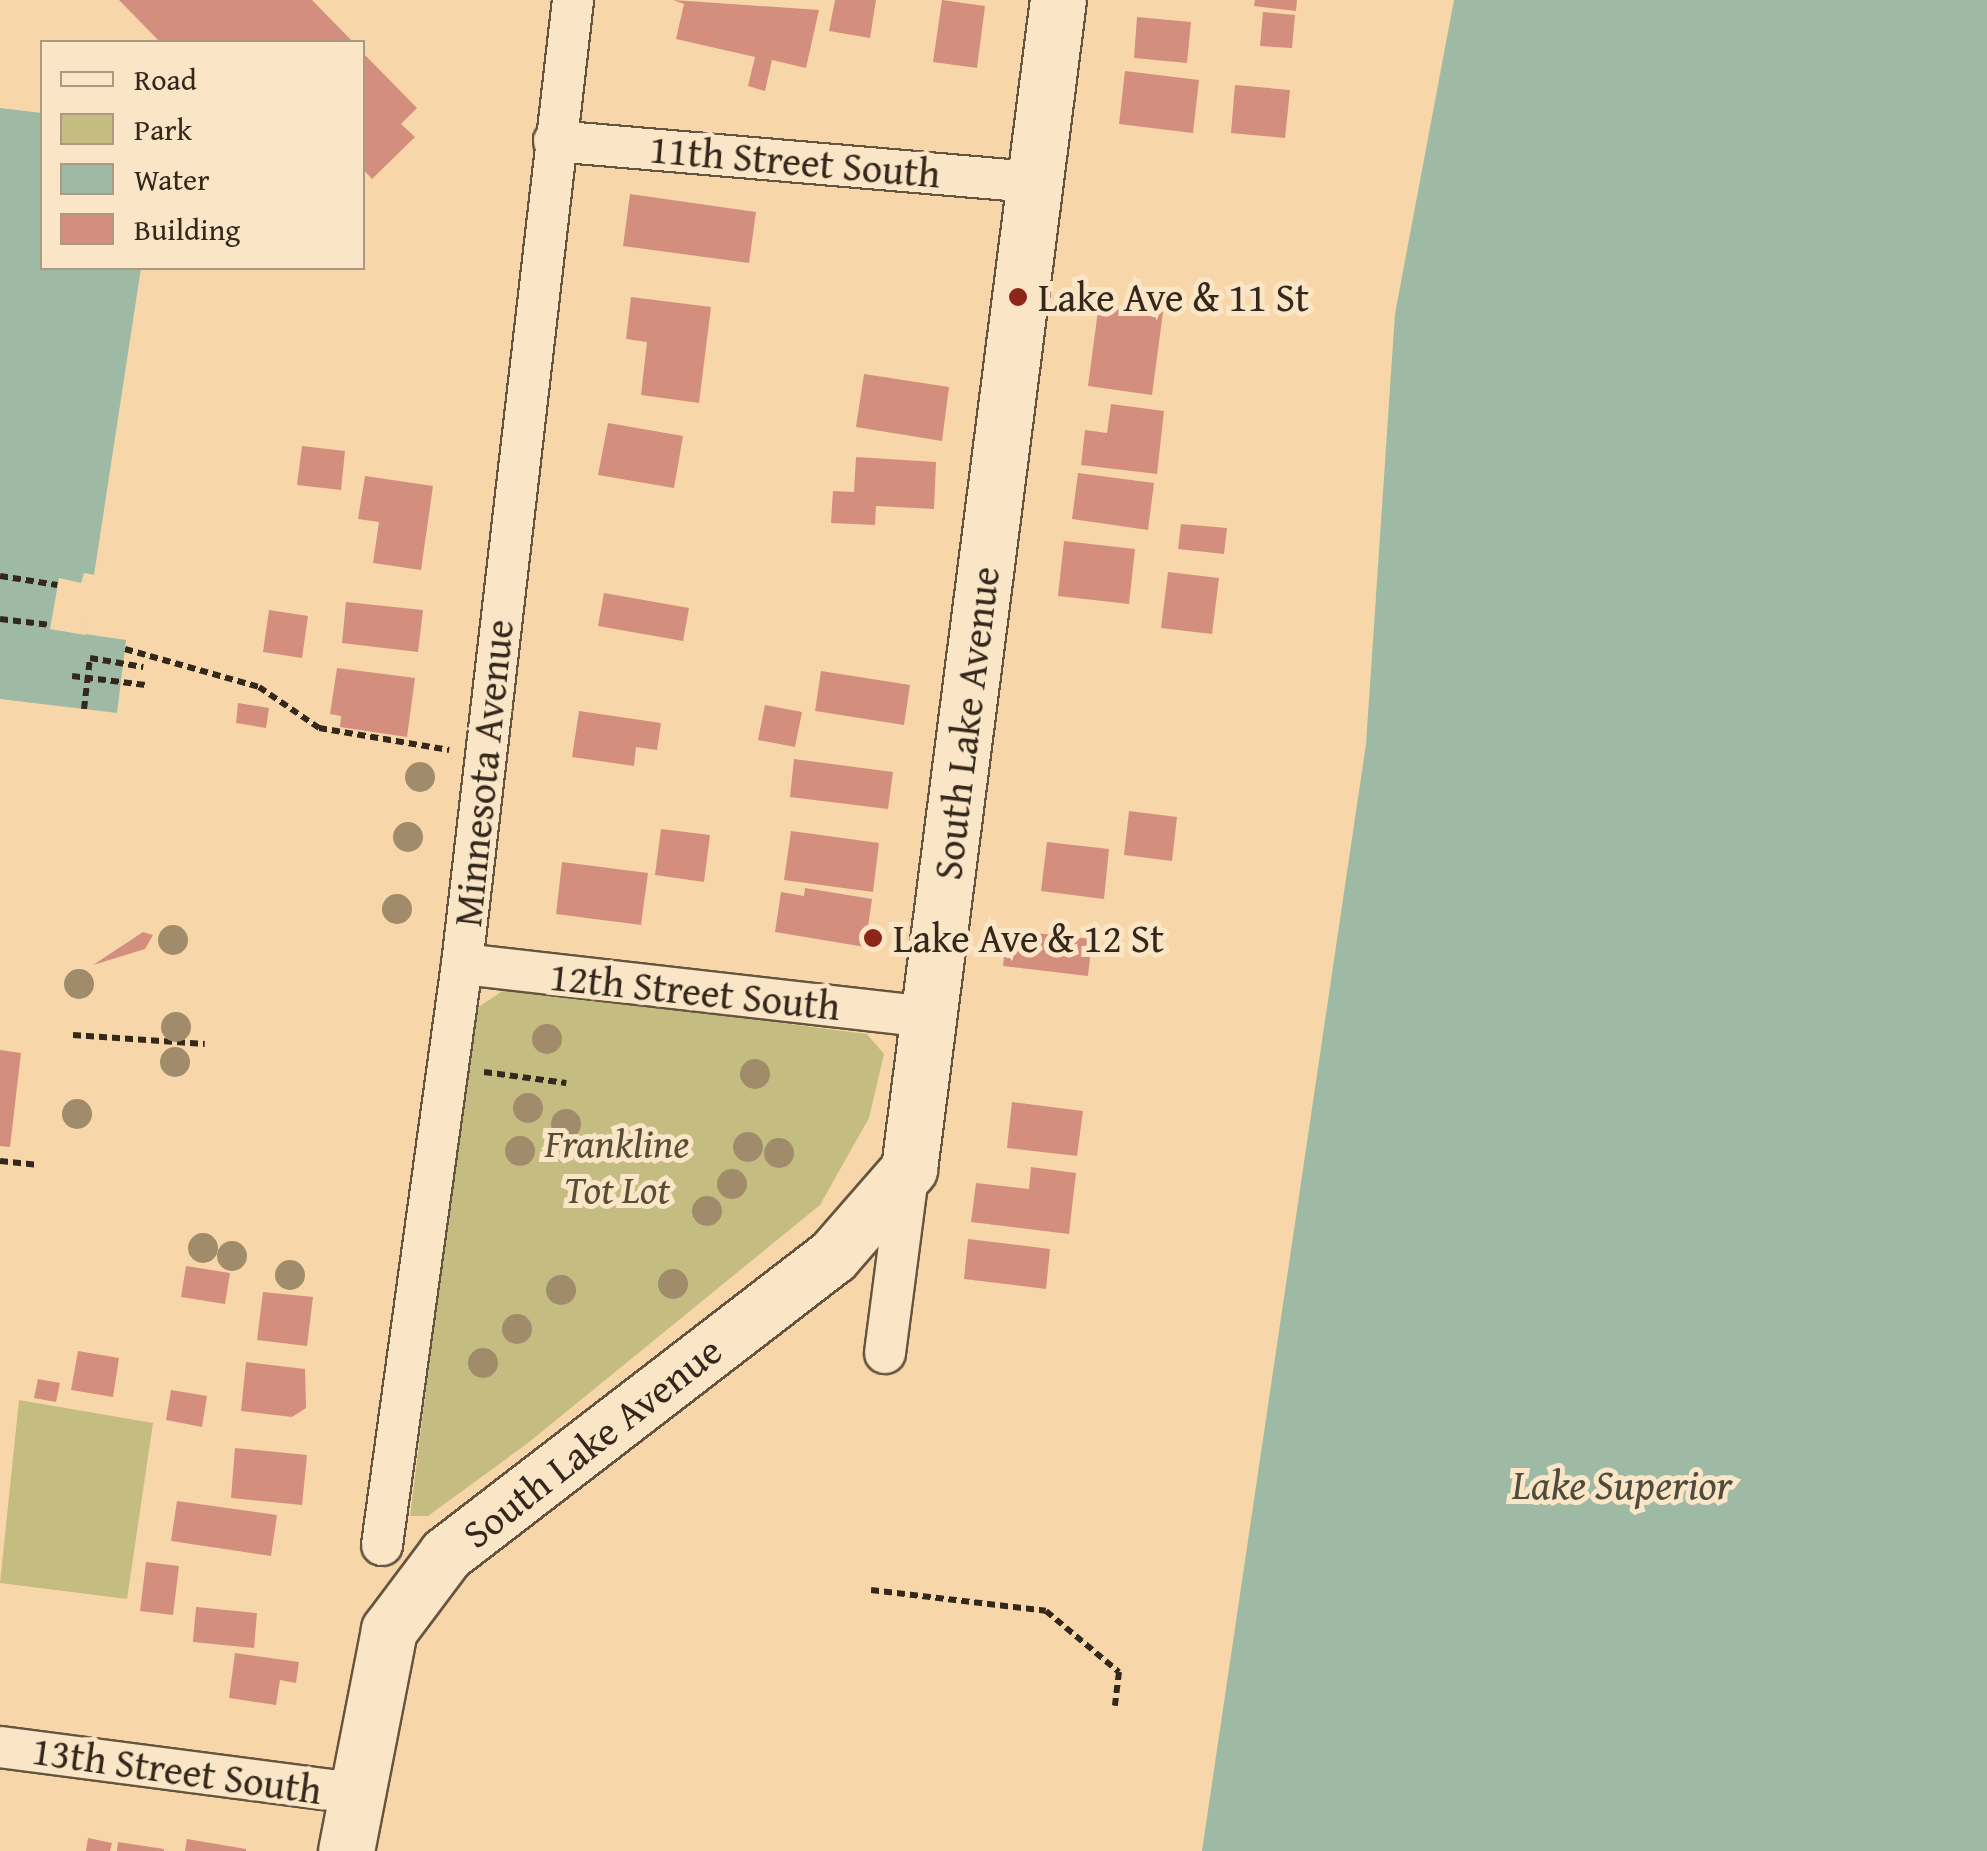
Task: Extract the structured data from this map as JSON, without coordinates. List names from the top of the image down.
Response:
{
  "streets": {
    "street": [
      "11th Street South",
      "South Lake Avenue",
      "Minnesota Avenue",
      "12th Street South",
      "13th Street South"
    ]
  },
  "crossings": [
    ["11th Street South", "South Lake Avenue"],
    ["11th Street South", "Minnesota Avenue"],
    ["South Lake Avenue", "12th Street South"],
    ["South Lake Avenue", "13th Street South"],
    ["Minnesota Avenue", "12th Street South"]
  ],
  "water": ["Lake Superior"],
  "parks": ["Frankline Tot Lot"],
  "places": ["Lake Ave & 11 St", "Lake Ave & 12 St"],
  "legend": [
    "Road",
    "Park",
    "Water",
    "Building"
  ]
}
